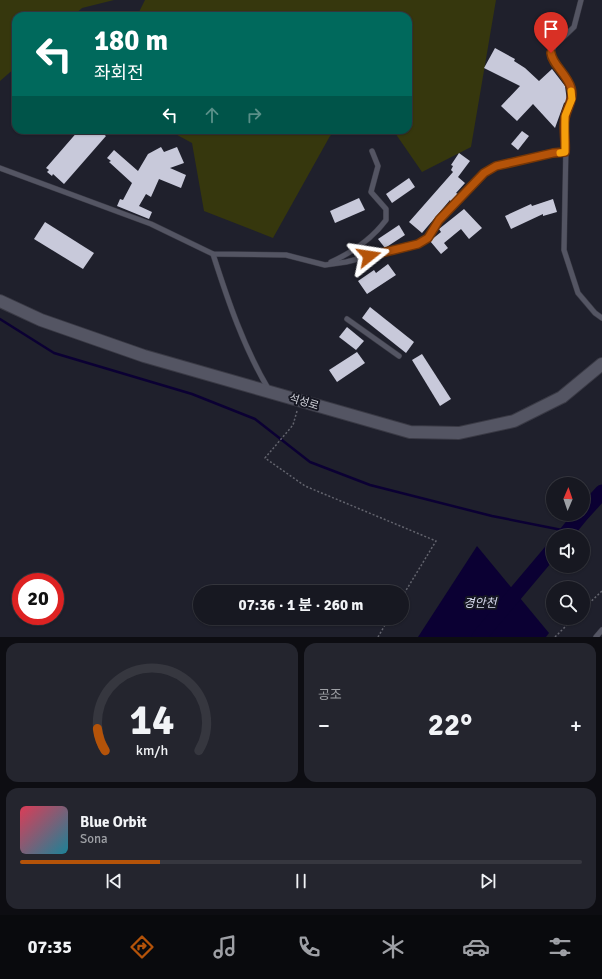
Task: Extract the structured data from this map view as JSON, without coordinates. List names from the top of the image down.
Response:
{
  "streets": {
    "street": ["석성로"]
  },
  "water": ["경안천"],
  "north": "top",
  "page": {
    "turn": ["180 m", "좌회전"],
    "limit": "20",
    "trip": "07:36 · 1 분 · 260 m",
    "tile": "공조",
    "heat": ["−", "22°", "+"],
    "song": ["Blue Orbit", "Sona"],
    "tabs": "07:35",
    "gauge": ["14", "km/h"]
  }
}
